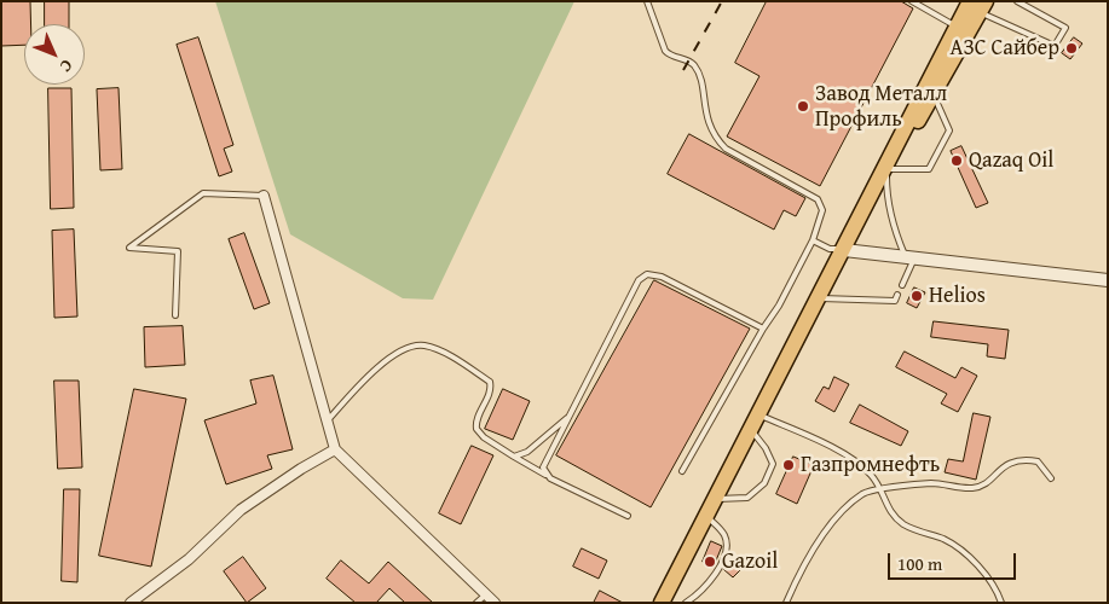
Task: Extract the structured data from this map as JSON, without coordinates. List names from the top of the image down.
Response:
{
  "places": [
    "АЗС Сайбер",
    "Завод Металл Профиль",
    "Qazaq Oil",
    "Helios",
    "Газпромнефть",
    "Gazoil"
  ],
  "scale_bar": "100 m",
  "north": "bottom right"
}
